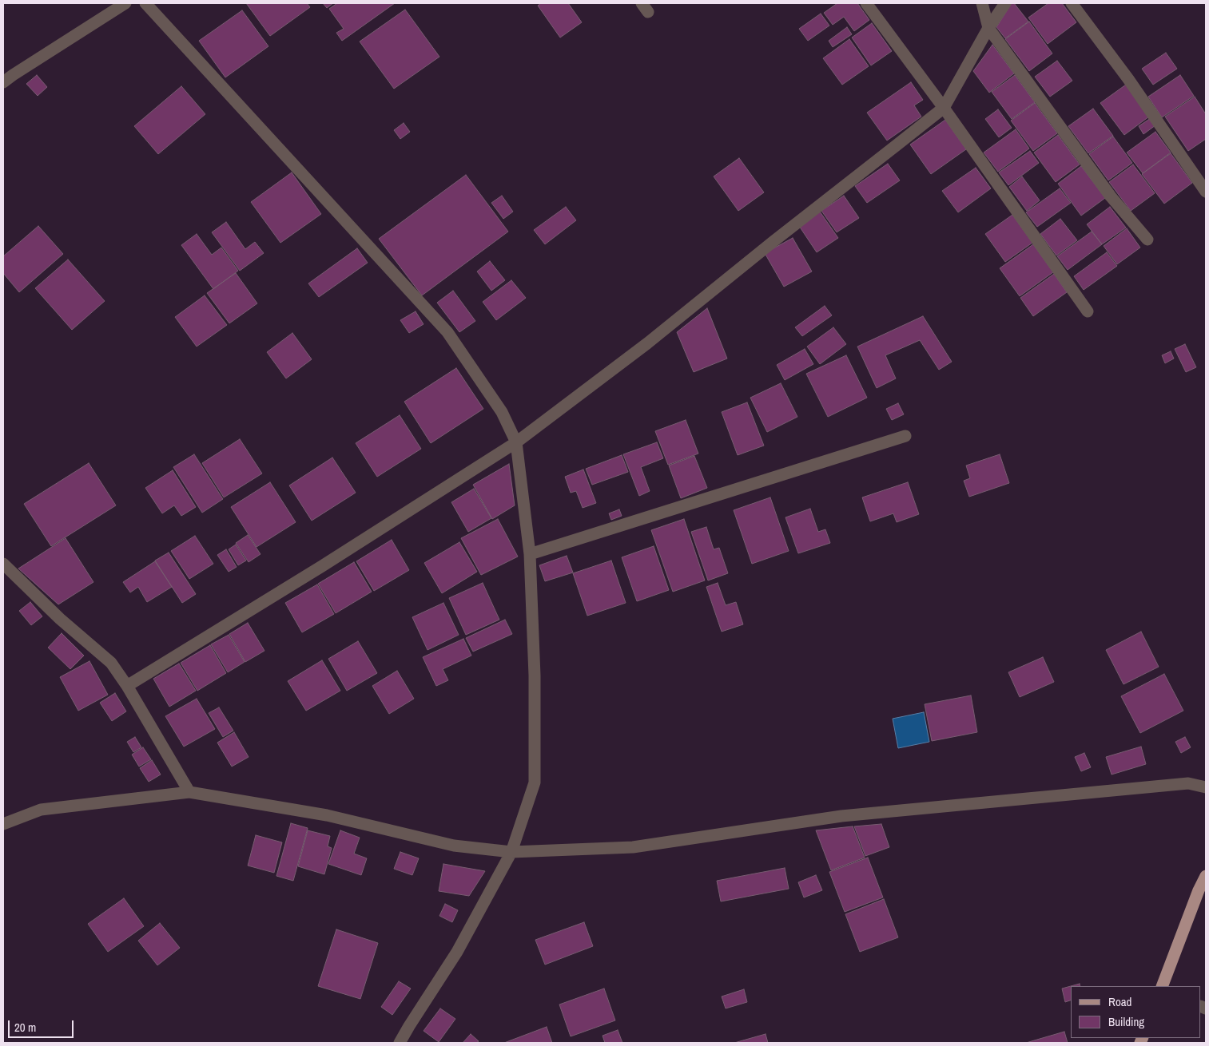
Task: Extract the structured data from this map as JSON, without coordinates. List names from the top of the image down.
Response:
{
  "legend": ["Road", "Building"],
  "scale_bar": "20 m"
}
